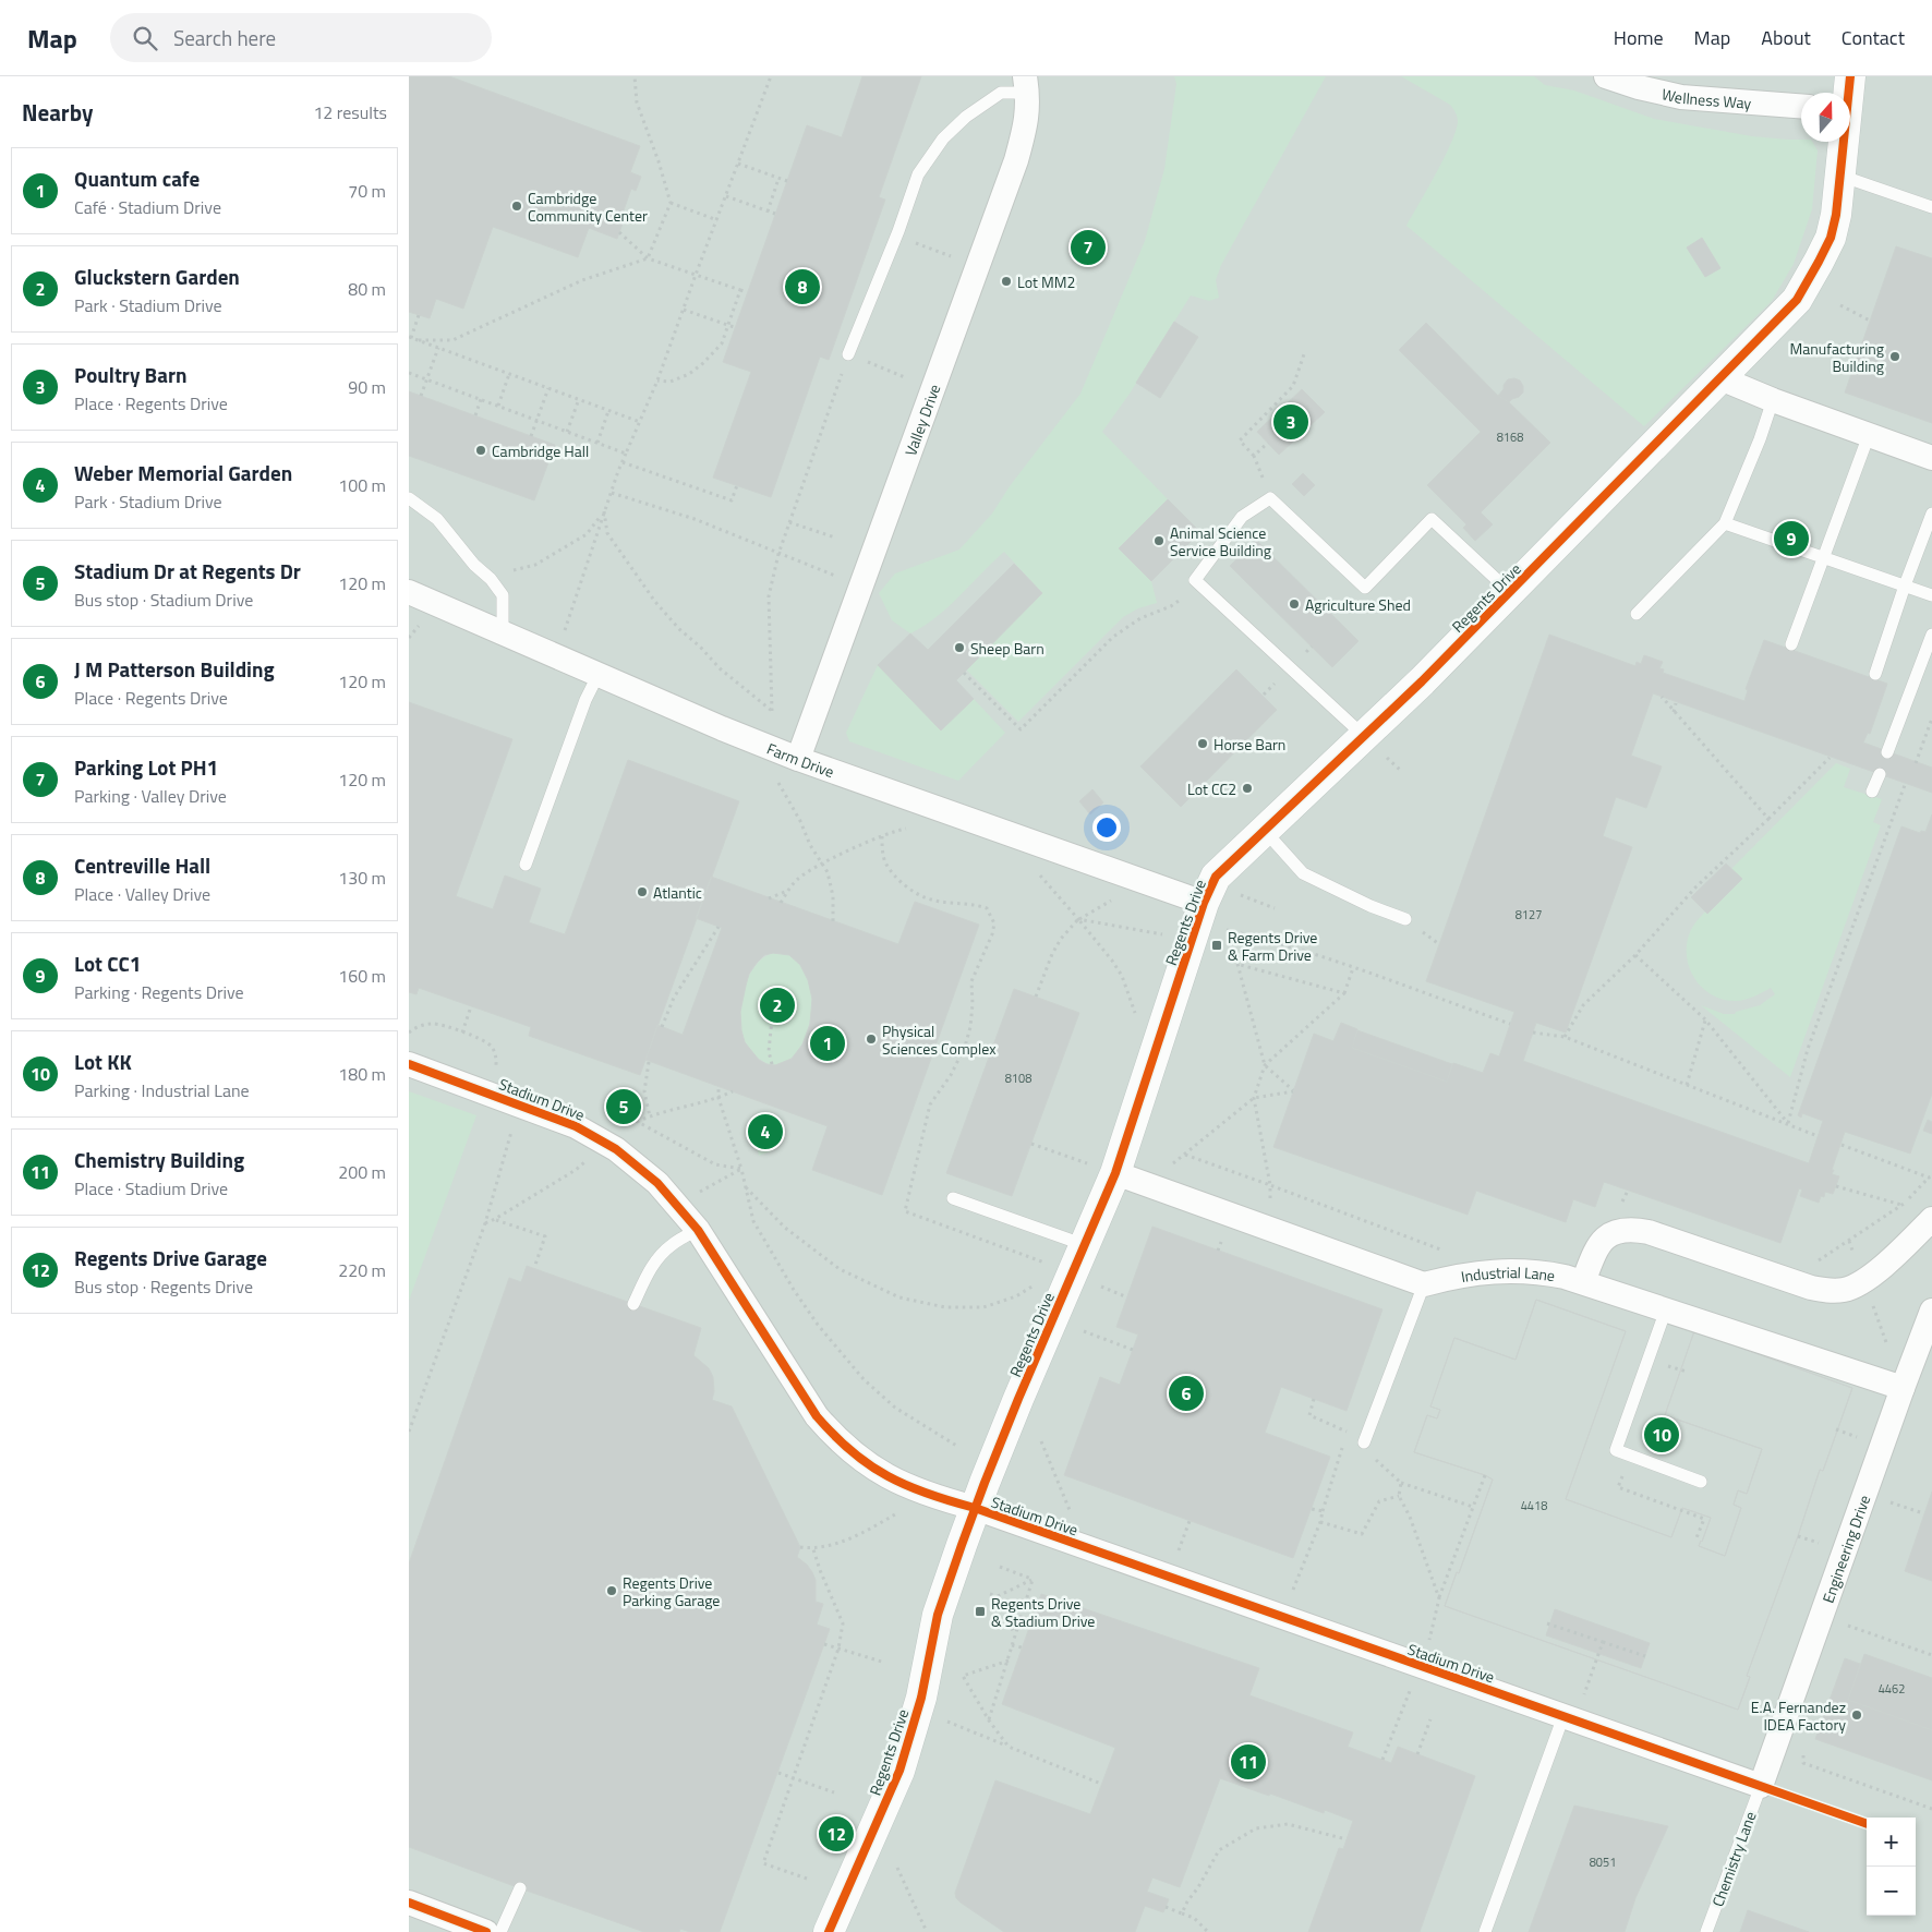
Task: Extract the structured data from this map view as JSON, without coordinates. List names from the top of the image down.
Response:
{
  "streets": {
    "street": [
      "Wellness Way",
      "Valley Drive",
      "Regents Drive",
      "Farm Drive",
      "Stadium Drive",
      "Industrial Lane",
      "Engineering Drive"
    ],
    "lane": ["Chemistry Lane"]
  },
  "crossings": [
    ["Valley Drive", "Farm Drive"],
    ["Regents Drive", "Farm Drive"],
    ["Regents Drive", "Stadium Drive"],
    ["Stadium Drive", "Engineering Drive"],
    ["Stadium Drive", "Chemistry Lane"],
    ["Industrial Lane", "Engineering Drive"],
    ["Engineering Drive", "Chemistry Lane"]
  ],
  "places": {
    "other": [
      "Cambridge Community Center",
      "Lot MM2",
      "Manufacturing Building",
      "Cambridge Hall",
      "Animal Science Service Building",
      "Agriculture Shed",
      "Sheep Barn",
      "Horse Barn",
      "Lot CC2",
      "Atlantic",
      "Physical Sciences Complex",
      "Regents Drive Parking Garage",
      "E.A. Fernandez IDEA Factory"
    ],
    "transit": ["Regents Drive & Farm Drive", "Regents Drive & Stadium Drive"]
  },
  "house_numbers": [
    "8168",
    "8127",
    "8108",
    "4418",
    "4462",
    "8051"
  ],
  "north": "top",
  "page": {
    "header": "Map",
    "search": "Search here",
    "nav": [
      "Home",
      "Map",
      "About",
      "Contact"
    ],
    "heading": ["Nearby", "12 results"],
    "list": [
      {
        "mark": "1",
        "name": "Quantum cafe",
        "note": "Café · Stadium Drive",
        "value": "70 m"
      },
      {
        "mark": "2",
        "name": "Gluckstern Garden",
        "note": "Park · Stadium Drive",
        "value": "80 m"
      },
      {
        "mark": "3",
        "name": "Poultry Barn",
        "note": "Place · Regents Drive",
        "value": "90 m"
      },
      {
        "mark": "4",
        "name": "Weber Memorial Garden",
        "note": "Park · Stadium Drive",
        "value": "100 m"
      },
      {
        "mark": "5",
        "name": "Stadium Dr at Regents Dr",
        "note": "Bus stop · Stadium Drive",
        "value": "120 m"
      },
      {
        "mark": "6",
        "name": "J M Patterson Building",
        "note": "Place · Regents Drive",
        "value": "120 m"
      },
      {
        "mark": "7",
        "name": "Parking Lot PH1",
        "note": "Parking · Valley Drive",
        "value": "120 m"
      },
      {
        "mark": "8",
        "name": "Centreville Hall",
        "note": "Place · Valley Drive",
        "value": "130 m"
      },
      {
        "mark": "9",
        "name": "Lot CC1",
        "note": "Parking · Regents Drive",
        "value": "160 m"
      },
      {
        "mark": "10",
        "name": "Lot KK",
        "note": "Parking · Industrial Lane",
        "value": "180 m"
      },
      {
        "mark": "11",
        "name": "Chemistry Building",
        "note": "Place · Stadium Drive",
        "value": "200 m"
      },
      {
        "mark": "12",
        "name": "Regents Drive Garage",
        "note": "Bus stop · Regents Drive",
        "value": "220 m"
      }
    ],
    "pins": [
      "7",
      "8",
      "3",
      "9",
      "2",
      "1",
      "5",
      "4",
      "6",
      "10",
      "11",
      "12"
    ],
    "map_buttons": ["+", "−"]
  }
}
